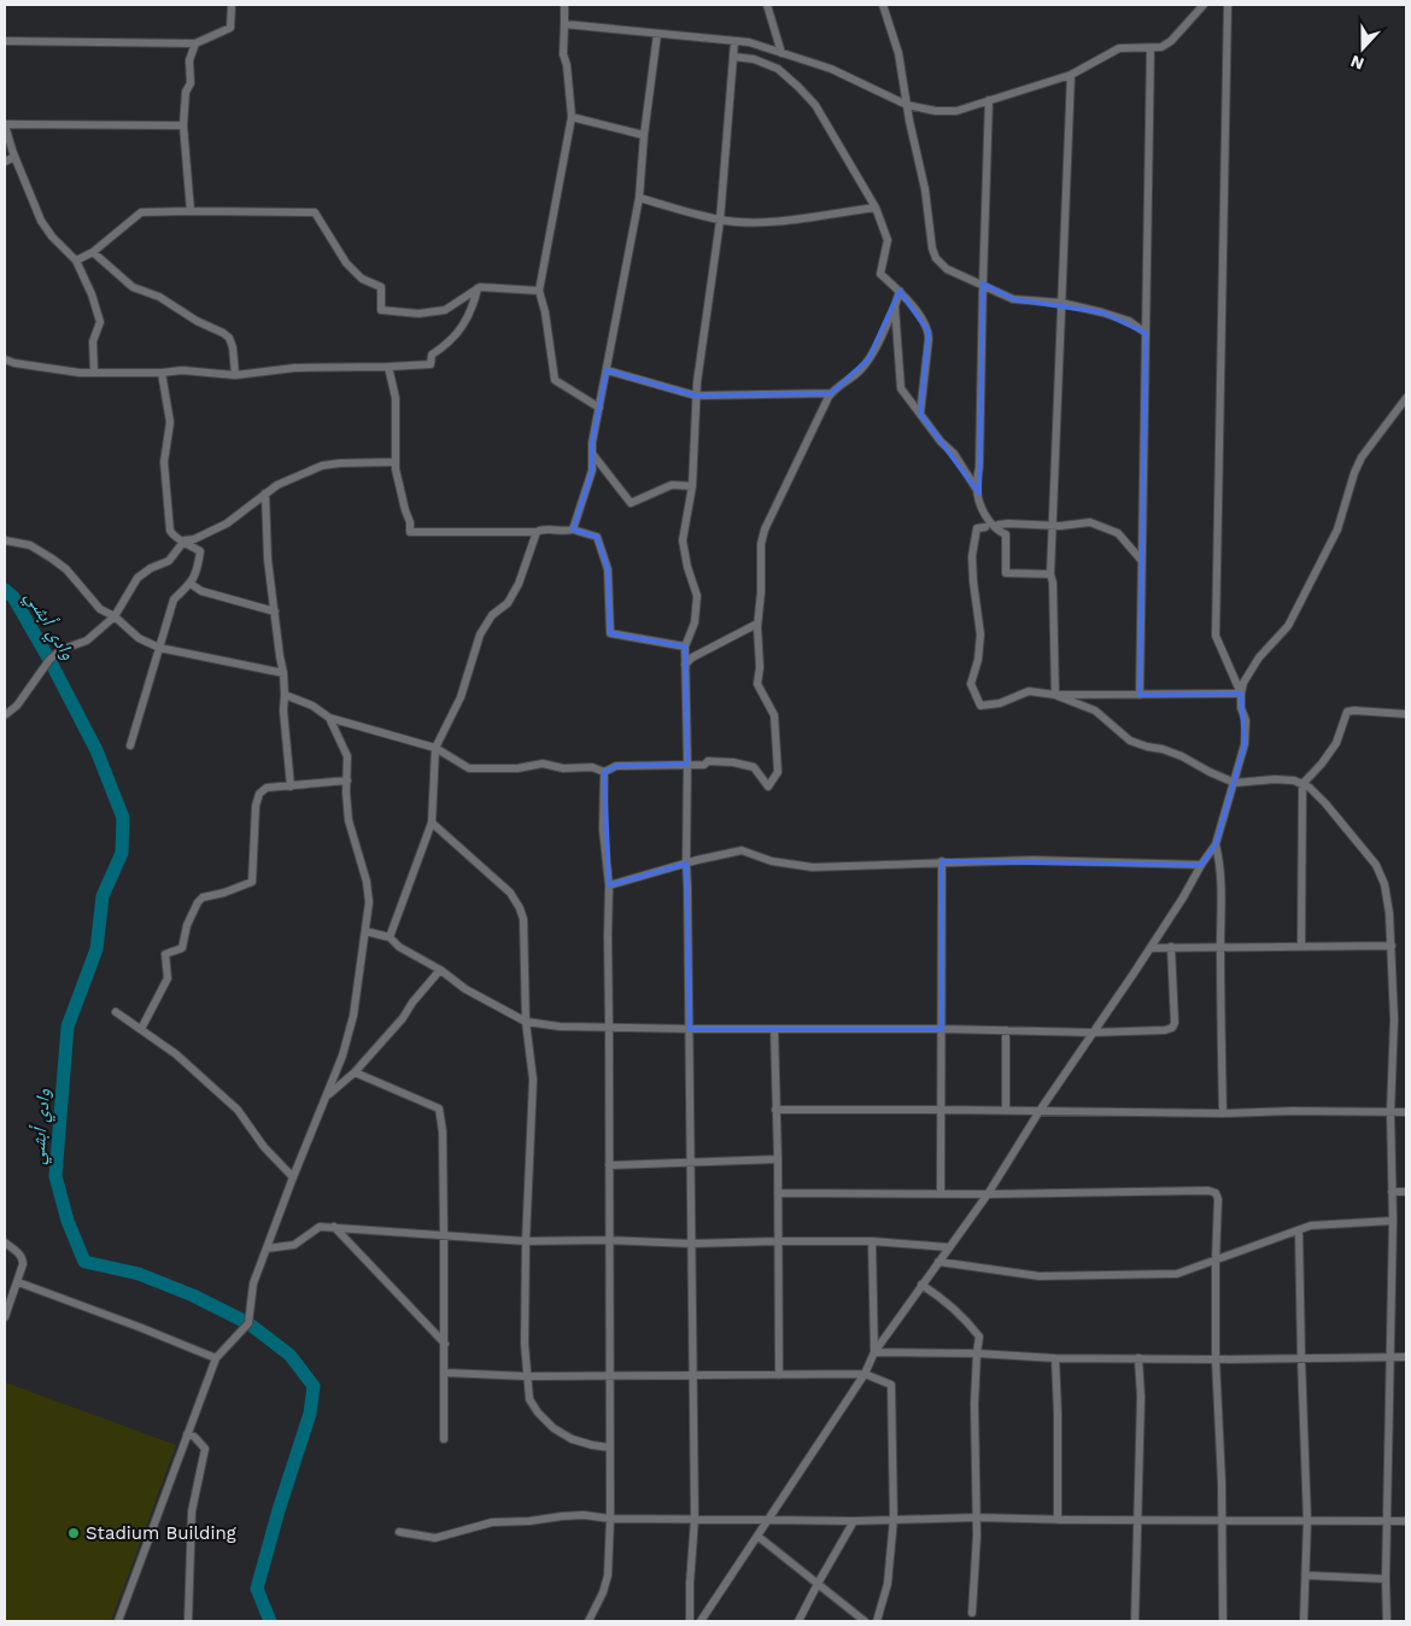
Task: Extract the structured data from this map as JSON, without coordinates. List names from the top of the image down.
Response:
{
  "water": ["وادي أبشي"],
  "places": ["Stadium Building"],
  "north": "bottom"
}
